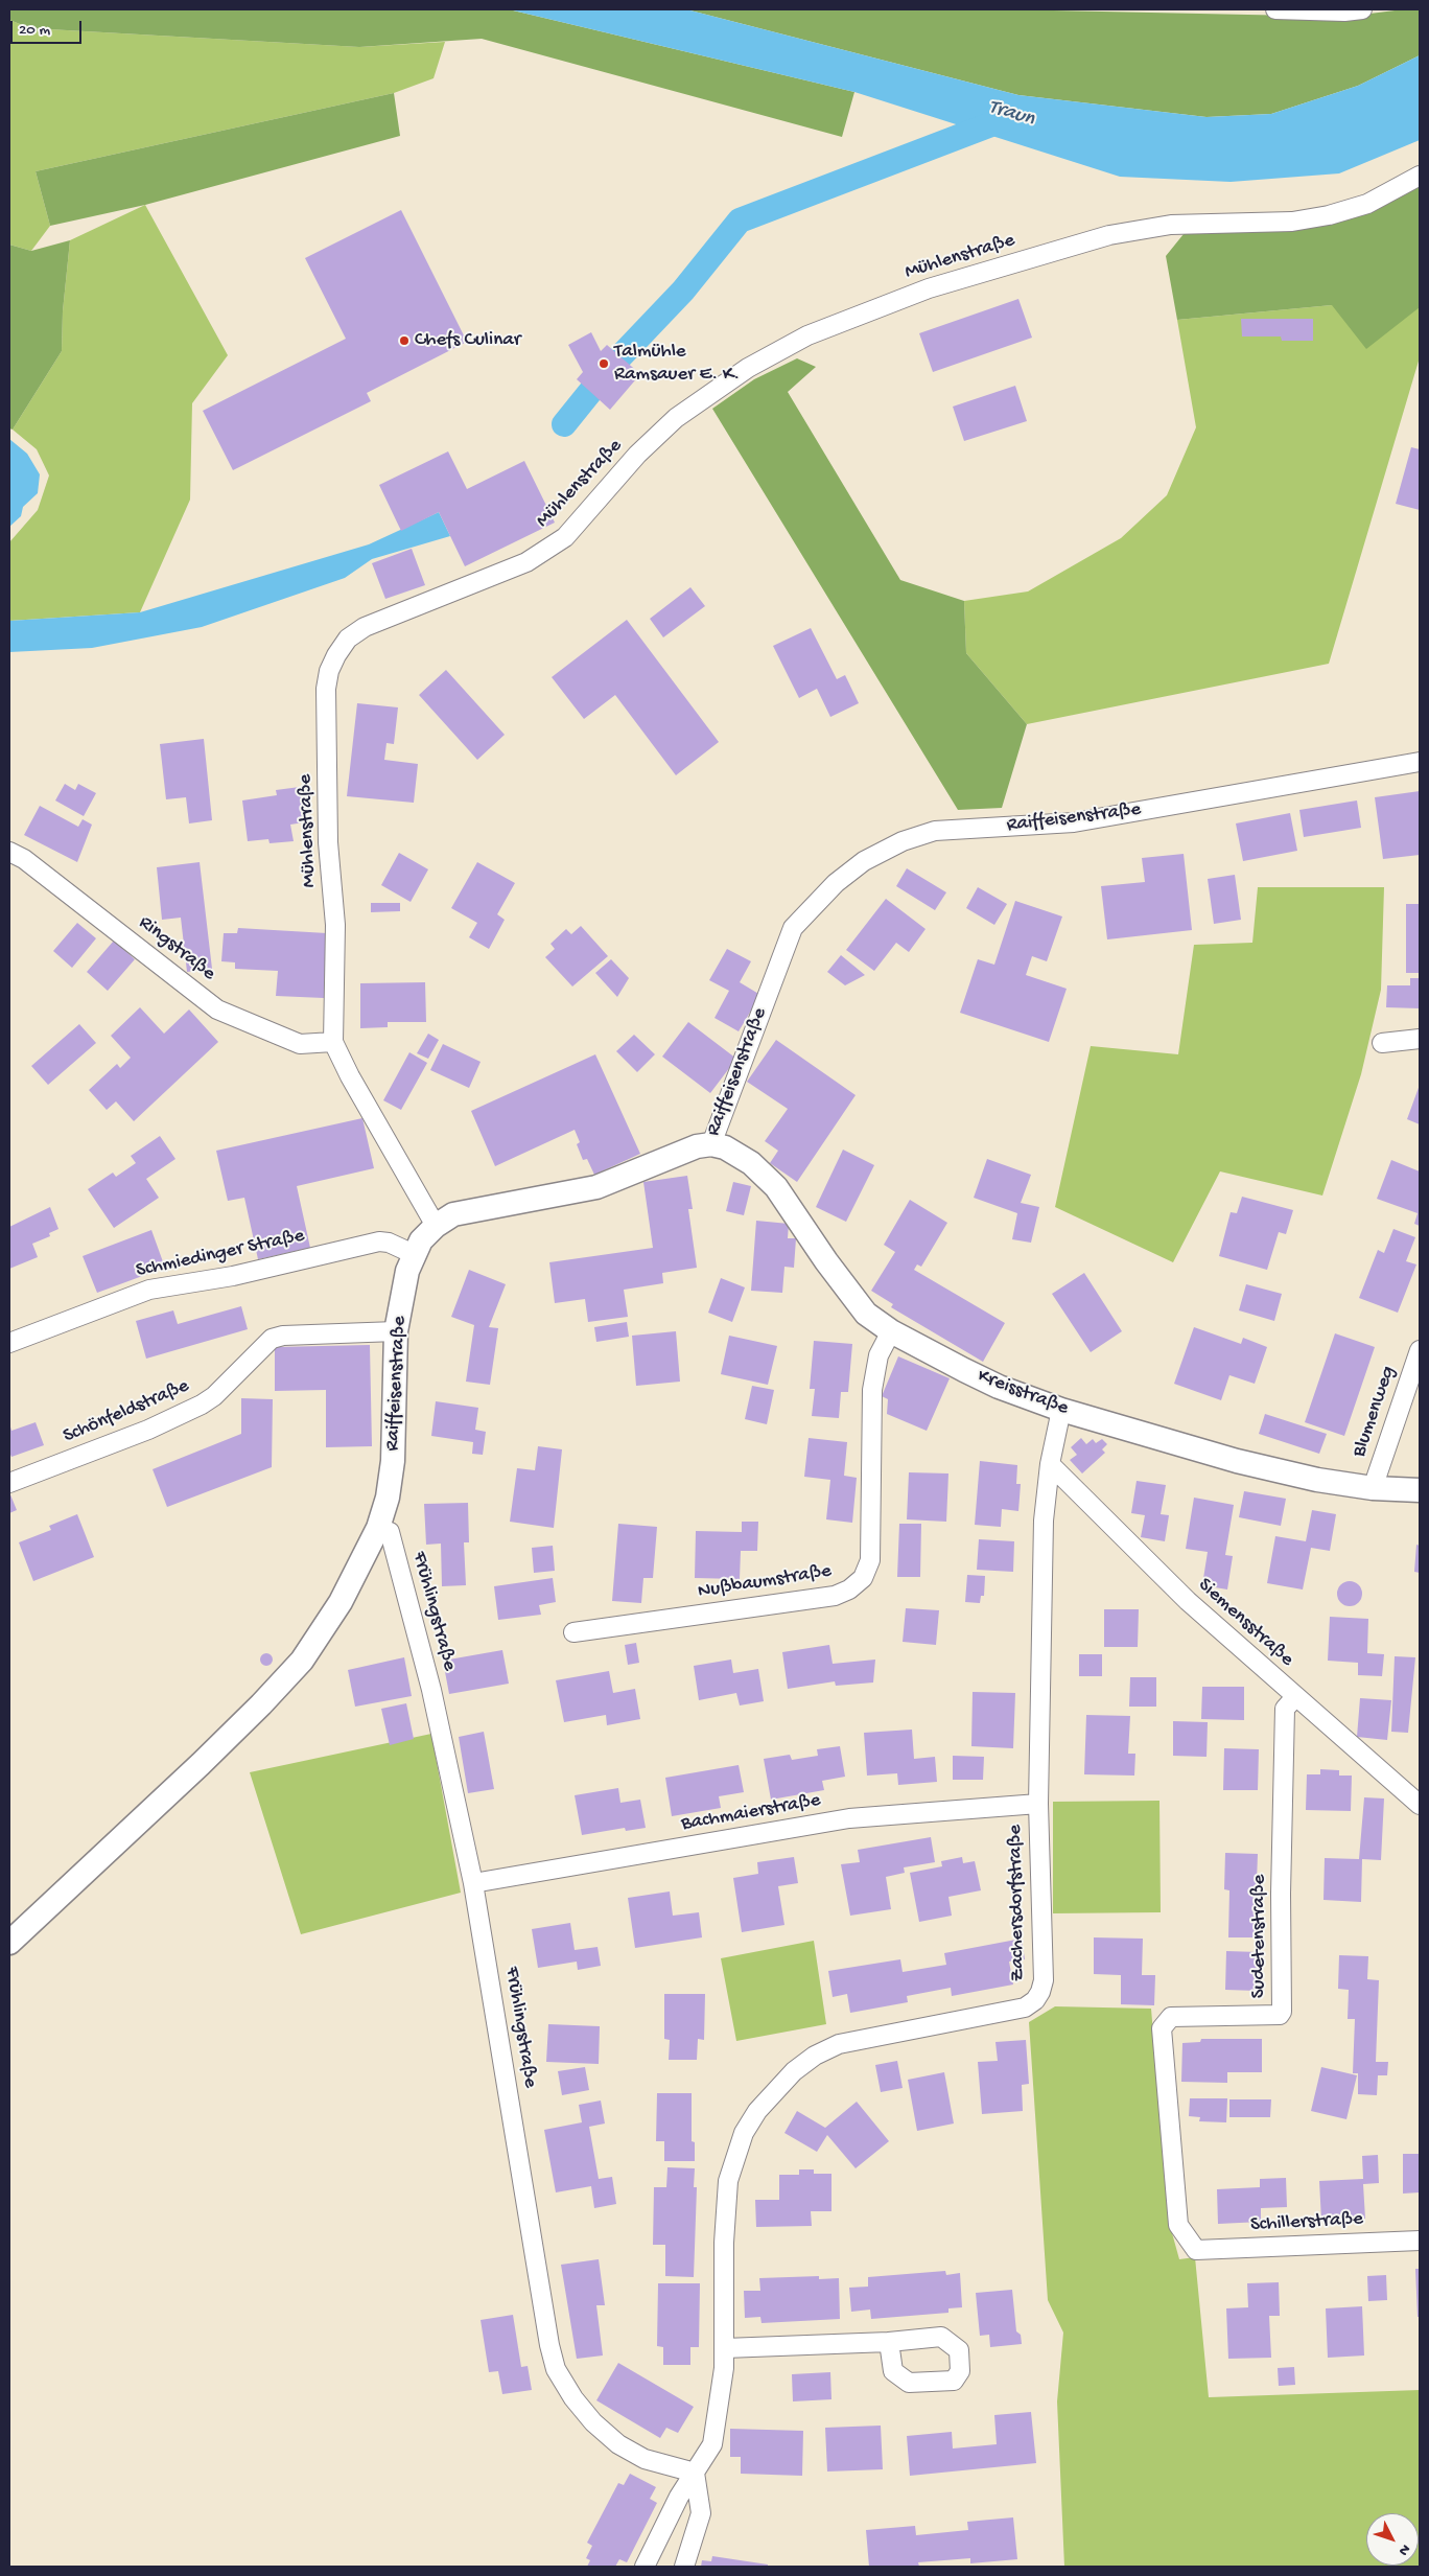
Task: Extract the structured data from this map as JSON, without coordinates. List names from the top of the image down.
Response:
{
  "streets": {
    "street": [
      "Mühlenstraße",
      "Raiffeisenstraße",
      "Ringstraße",
      "Schmiedinger Straße",
      "Kreisstraße",
      "Schönfeldstraße",
      "Blumenweg",
      "Nußbaumstraße",
      "Frühlingstraße",
      "Siemensstraße",
      "Bachmaierstraße",
      "Zachersdorfstraße",
      "Sudetenstraße",
      "Schillerstraße"
    ]
  },
  "crossings": [
    ["Mühlenstraße", "Raiffeisenstraße"],
    ["Mühlenstraße", "Ringstraße"],
    ["Raiffeisenstraße", "Schmiedinger Straße"],
    ["Raiffeisenstraße", "Kreisstraße"],
    ["Raiffeisenstraße", "Schönfeldstraße"],
    ["Raiffeisenstraße", "Frühlingstraße"],
    ["Kreisstraße", "Blumenweg"],
    ["Kreisstraße", "Nußbaumstraße"],
    ["Kreisstraße", "Zachersdorfstraße"],
    ["Frühlingstraße", "Bachmaierstraße"],
    ["Frühlingstraße", "Zachersdorfstraße"],
    ["Siemensstraße", "Zachersdorfstraße"],
    ["Siemensstraße", "Sudetenstraße"],
    ["Bachmaierstraße", "Zachersdorfstraße"],
    ["Sudetenstraße", "Schillerstraße"]
  ],
  "water": ["Traun"],
  "places": ["Chefs Culinar", "Talmühle Ramsauer E. K."],
  "scale_bar": "20 m",
  "north": "bottom right"
}
